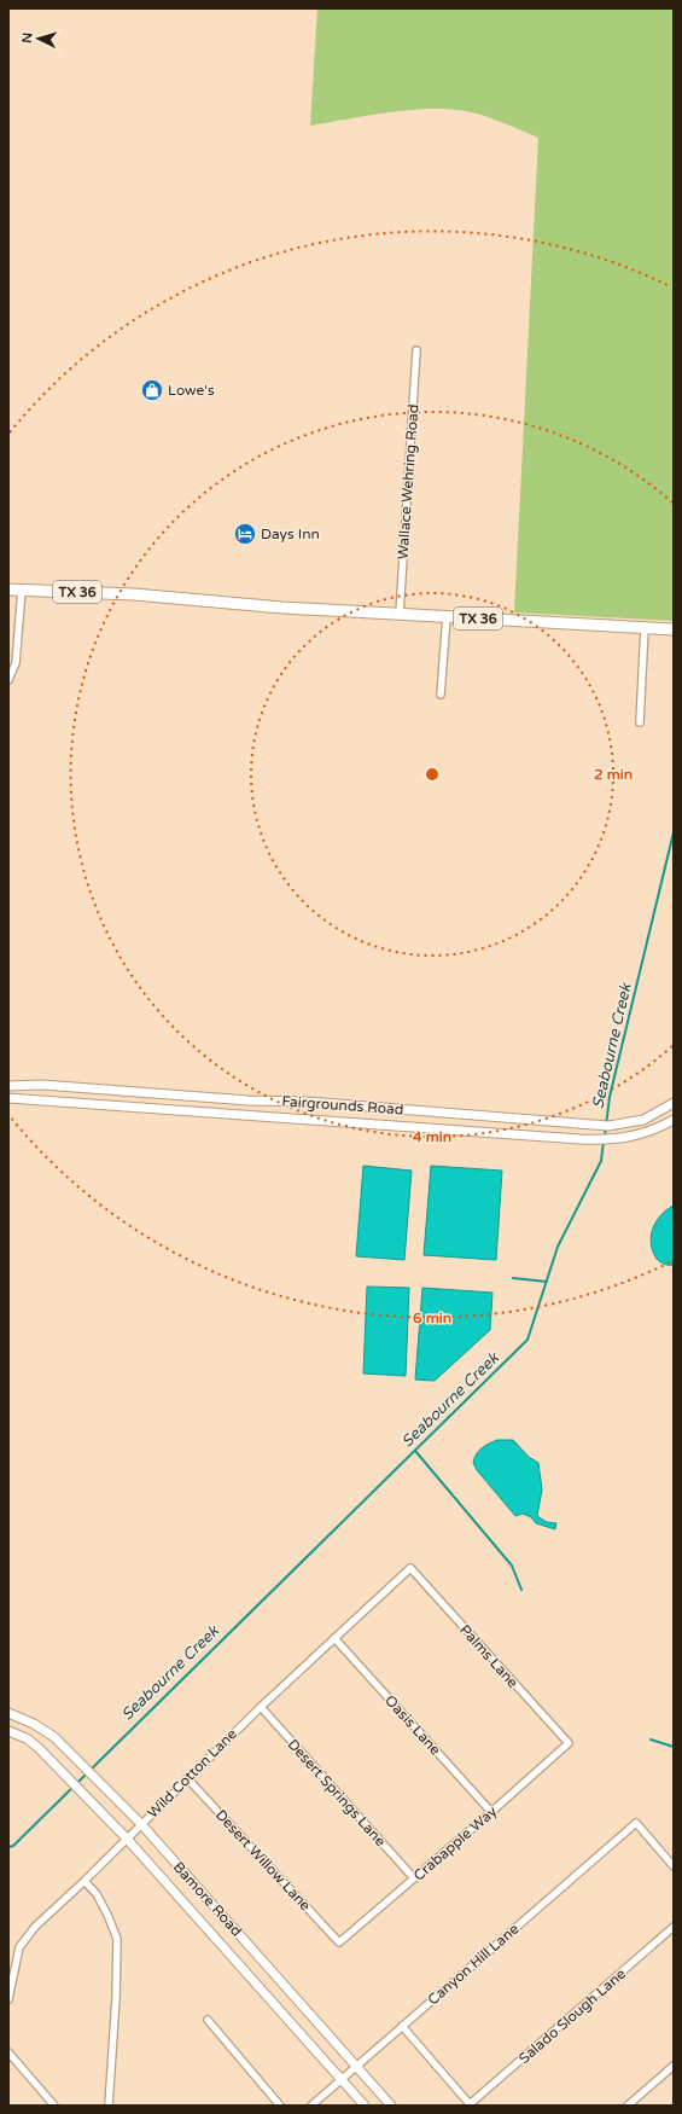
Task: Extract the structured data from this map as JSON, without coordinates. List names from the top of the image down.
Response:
{
  "streets": {
    "main road": ["TX 36"],
    "street": [
      "Wallace Wehring Road",
      "Fairgrounds Road",
      "Palms Lane",
      "Oasis Lane",
      "Wild Cotton Lane",
      "Desert Springs Lane",
      "Crabapple Way",
      "Desert Willow Lane",
      "Bamore Road",
      "Canyon Hill Lane",
      "Salado Slough Lane"
    ]
  },
  "crossings": [
    ["Wallace Wehring Road", "TX 36"],
    ["Palms Lane", "Wild Cotton Lane"],
    ["Palms Lane", "Crabapple Way"],
    ["Oasis Lane", "Wild Cotton Lane"],
    ["Oasis Lane", "Crabapple Way"],
    ["Wild Cotton Lane", "Desert Springs Lane"],
    ["Wild Cotton Lane", "Desert Willow Lane"],
    ["Wild Cotton Lane", "Bamore Road"],
    ["Desert Springs Lane", "Crabapple Way"],
    ["Crabapple Way", "Desert Willow Lane"],
    ["Bamore Road", "Canyon Hill Lane"]
  ],
  "water": ["Seabourne Creek"],
  "places": {
    "shop": ["Lowe's"],
    "hotel": ["Days Inn"]
  },
  "north": "left",
  "rings": ["2 min", "4 min", "6 min"]
}
